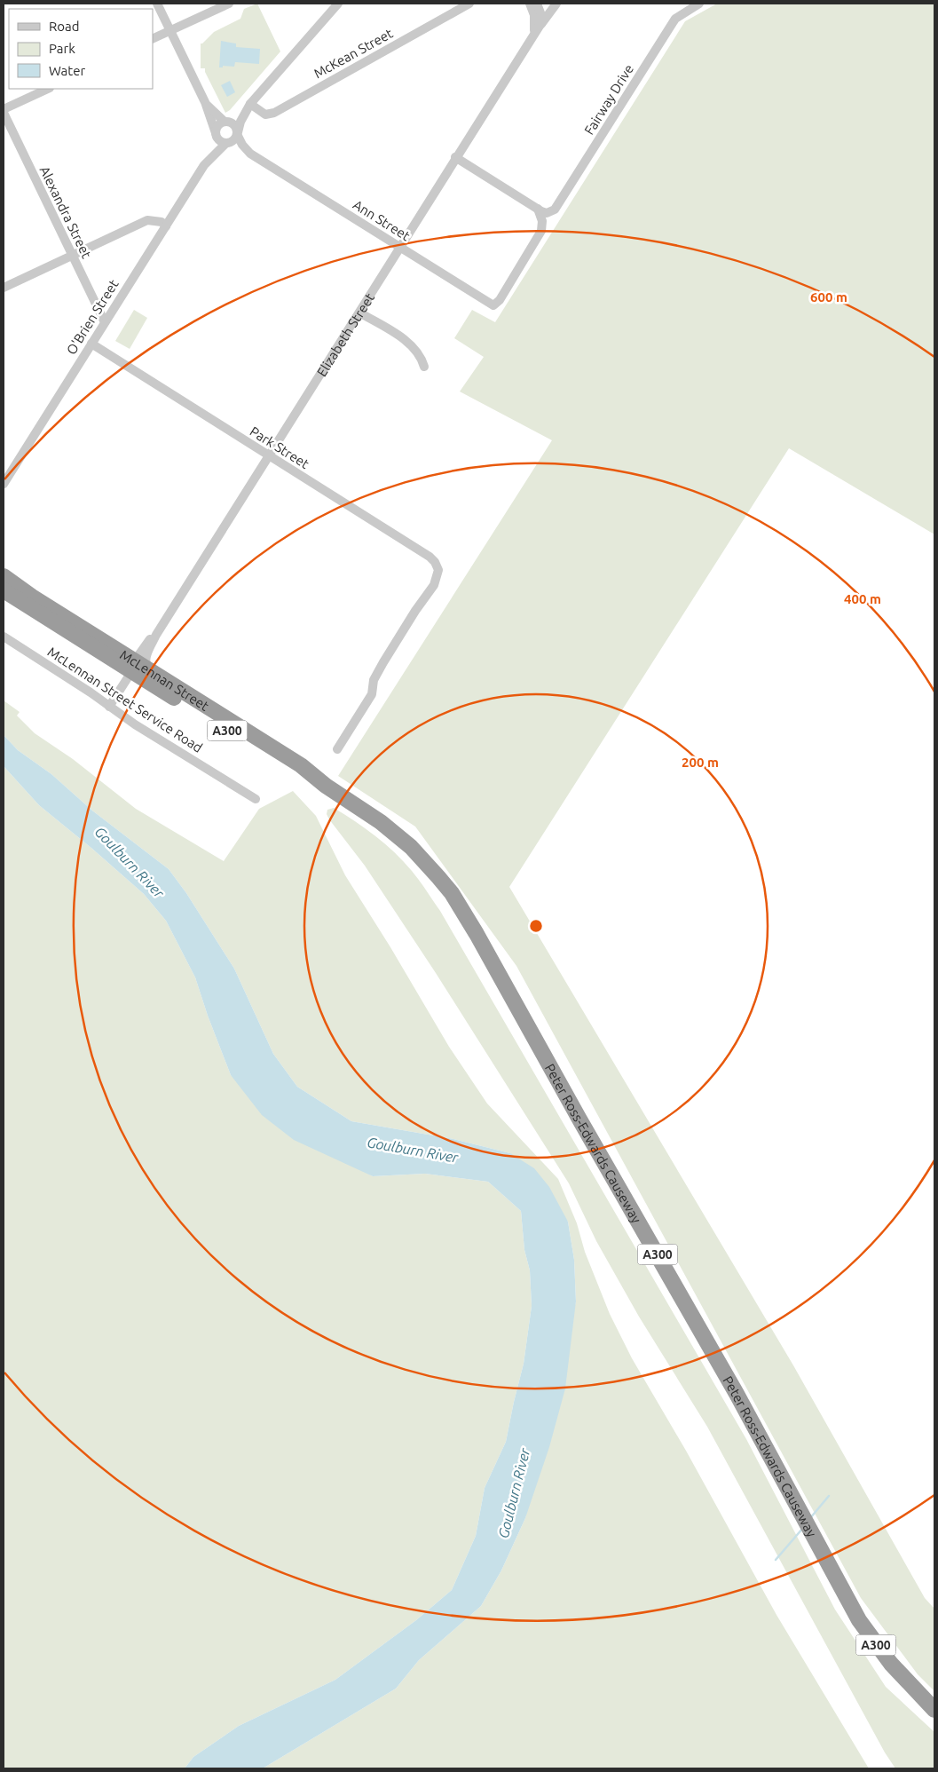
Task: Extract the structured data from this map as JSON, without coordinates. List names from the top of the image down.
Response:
{
  "streets": {
    "highway": ["McLennan Street", "A300", "Peter Ross-Edwards Causeway"],
    "street": [
      "McKean Street",
      "Fairway Drive",
      "Alexandra Street",
      "Ann Street",
      "O'Brien Street",
      "Elizabeth Street",
      "Park Street",
      "McLennan Street Service Road"
    ]
  },
  "crossings": [
    ["Fairway Drive", "Ann Street"],
    ["Alexandra Street", "O'Brien Street"],
    ["Ann Street", "O'Brien Street"],
    ["Ann Street", "Elizabeth Street"],
    ["O'Brien Street", "Park Street"],
    ["Elizabeth Street", "Park Street"],
    ["Elizabeth Street", "McLennan Street"],
    ["Elizabeth Street", "McLennan Street Service Road"],
    ["McLennan Street", "Peter Ross-Edwards Causeway"]
  ],
  "water": ["Goulburn River"],
  "legend": ["Road", "Park", "Water"],
  "rings": ["600 m", "400 m", "200 m"]
}
